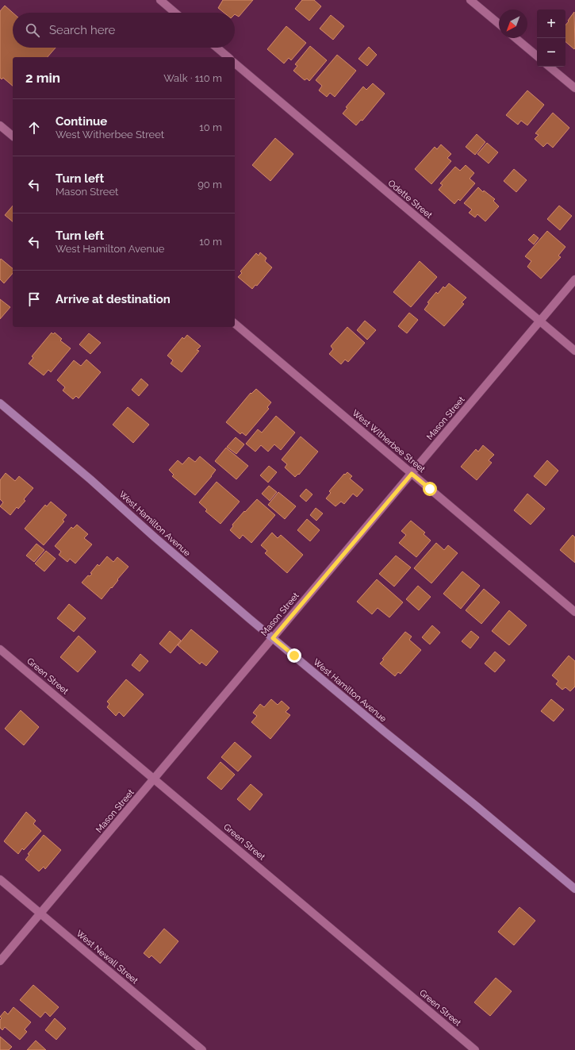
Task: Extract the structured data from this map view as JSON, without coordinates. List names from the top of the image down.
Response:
{
  "streets": {
    "street": [
      "Odette Street",
      "Mason Street",
      "West Witherbee Street",
      "West Hamilton Avenue",
      "Green Street",
      "West Newall Street"
    ]
  },
  "crossings": [
    ["Odette Street", "Mason Street"],
    ["Mason Street", "West Witherbee Street"],
    ["Mason Street", "West Hamilton Avenue"],
    ["Mason Street", "Green Street"],
    ["Mason Street", "West Newall Street"]
  ],
  "north": "bottom left",
  "page": {
    "map_buttons": ["+", "−"],
    "search": "Search here",
    "heading": ["2 min", "Walk · 110 m"],
    "list": [
      ["Continue", "West Witherbee Street", "10 m"],
      ["Turn left", "Mason Street", "90 m"],
      ["Turn left", "West Hamilton Avenue", "10 m"],
      "Arrive at destination"
    ]
  }
}
